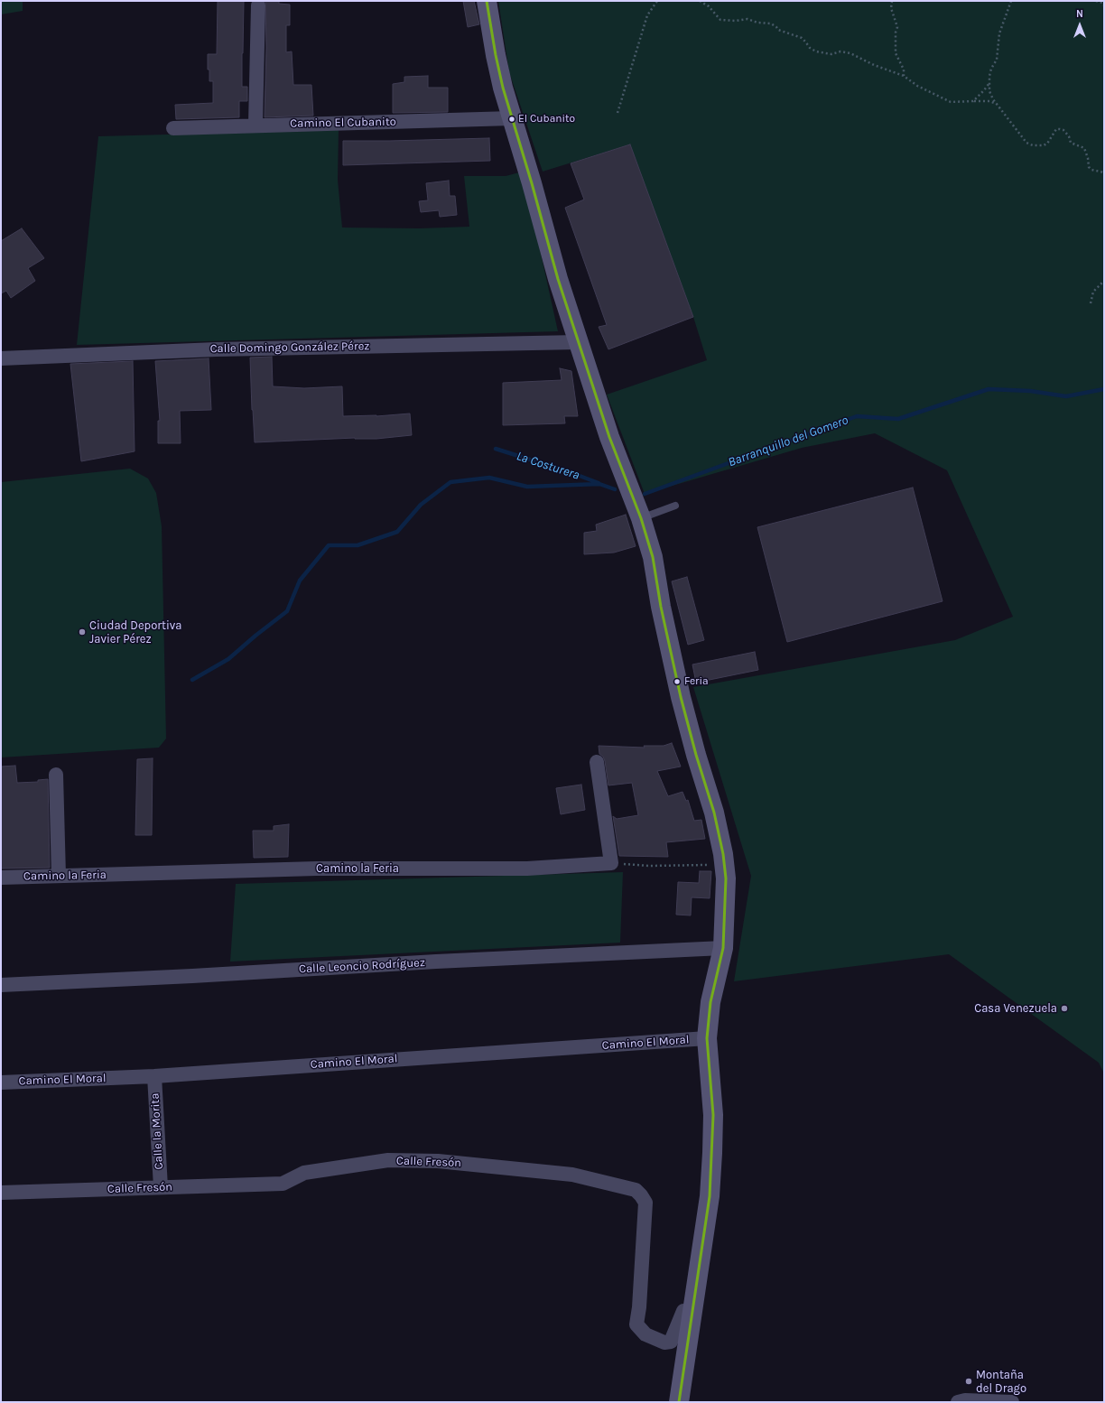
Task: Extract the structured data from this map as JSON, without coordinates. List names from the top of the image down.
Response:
{
  "streets": {
    "street": [
      "Camino El Cubanito",
      "Calle Domingo González Pérez",
      "Camino la Feria",
      "Calle Leoncio Rodríguez",
      "Camino El Moral",
      "Calle la Morita",
      "Calle Fresón"
    ]
  },
  "crossings": [
    ["Camino El Moral", "Calle la Morita"],
    ["Calle la Morita", "Calle Fresón"]
  ],
  "water": ["Barranquillo del Gomero", "La Costurera"],
  "places": [
    "El Cubanito",
    "Ciudad Deportiva Javier Pérez",
    "Feria",
    "Casa Venezuela",
    "Montaña del Drago"
  ],
  "north": "top"
}
